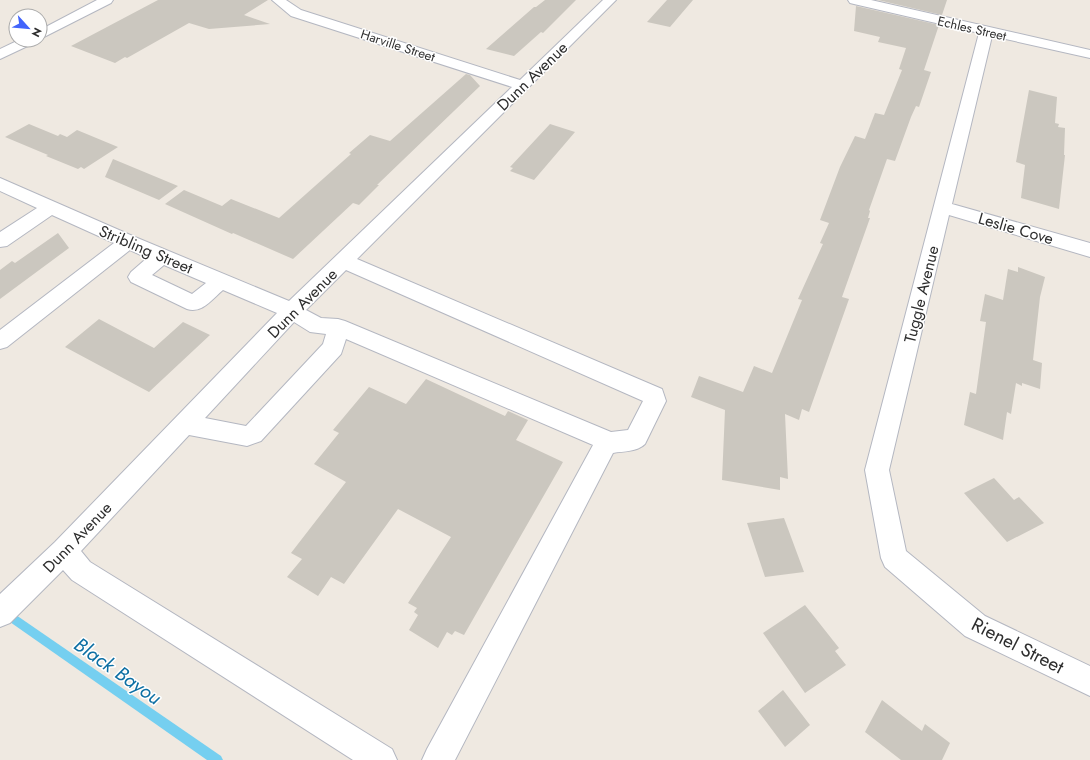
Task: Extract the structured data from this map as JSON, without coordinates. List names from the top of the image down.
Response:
{
  "streets": {
    "street": [
      "Echles Street",
      "Harville Street",
      "Dunn Avenue",
      "Leslie Cove",
      "Stribling Street",
      "Tuggle Avenue",
      "Rienel Street"
    ]
  },
  "crossings": [
    ["Echles Street", "Tuggle Avenue"],
    ["Harville Street", "Dunn Avenue"],
    ["Dunn Avenue", "Stribling Street"],
    ["Leslie Cove", "Tuggle Avenue"],
    ["Tuggle Avenue", "Rienel Street"]
  ],
  "water": ["Black Bayou"],
  "north": "bottom right"
}
